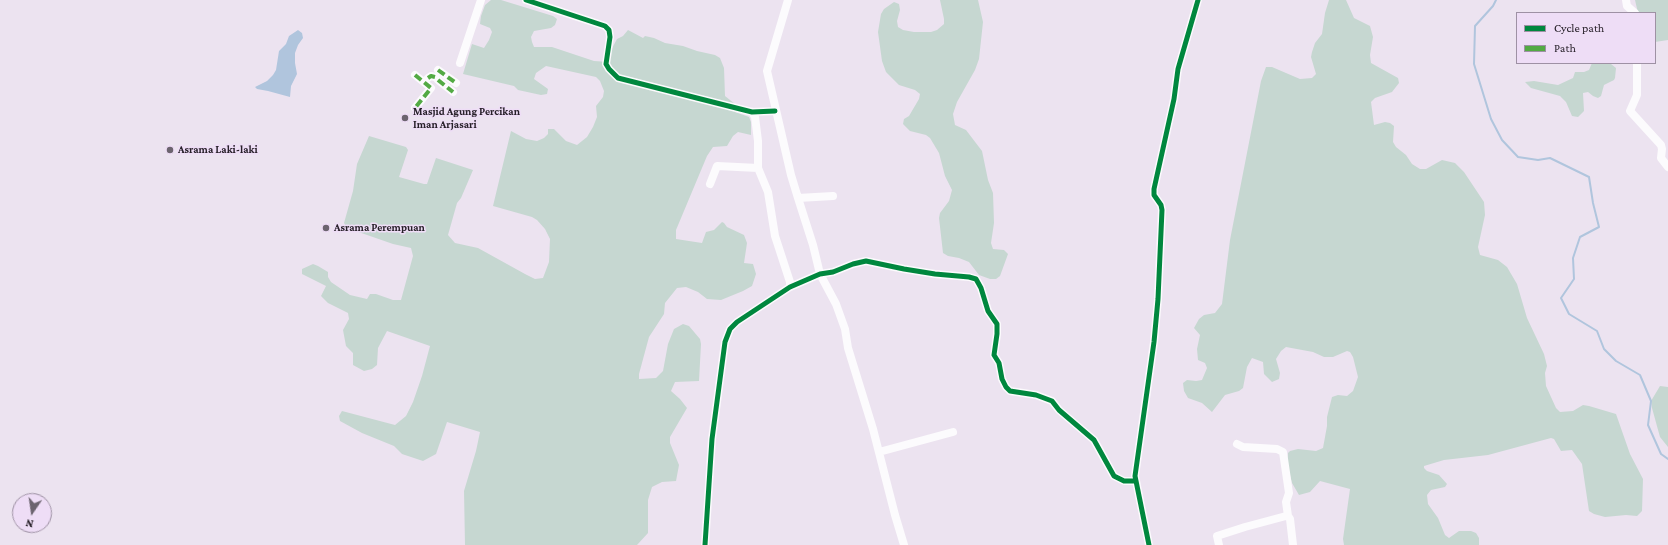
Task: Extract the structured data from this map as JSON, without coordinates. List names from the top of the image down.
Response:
{
  "places": ["Masjid Agung Percikan Iman Arjasari", "Asrama Laki-laki", "Asrama Perempuan"],
  "legend": ["Cycle path", "Path"],
  "north": "bottom"
}
